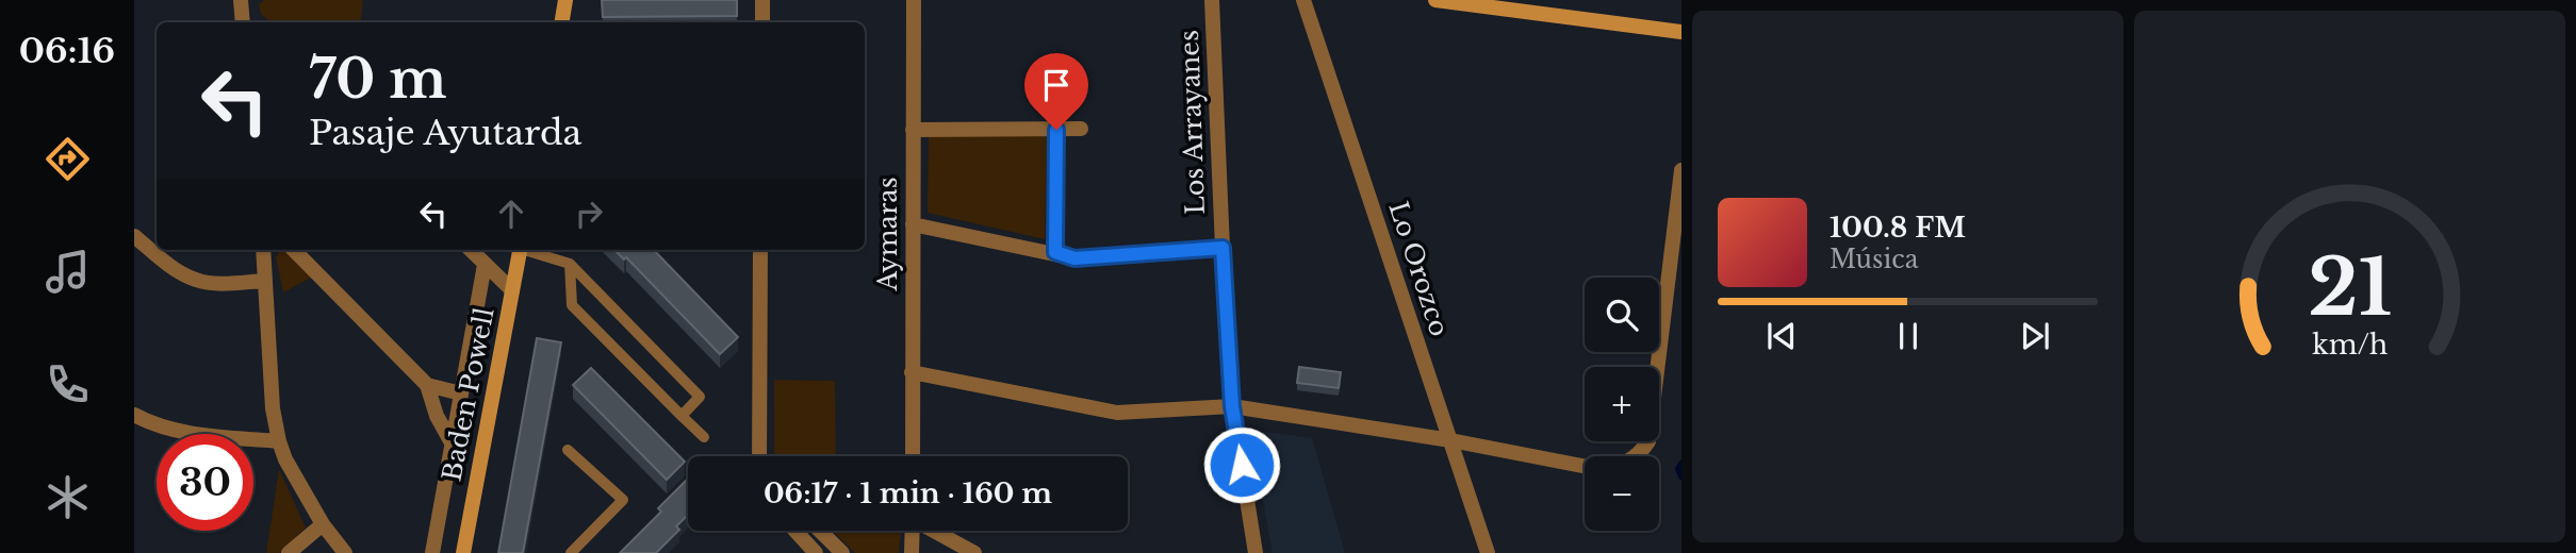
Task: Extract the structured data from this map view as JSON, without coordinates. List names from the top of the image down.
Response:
{
  "streets": {
    "street": [
      "Los Arrayanes",
      "Aymaras",
      "Lo Orozco",
      "Baden Powell"
    ]
  },
  "page": {
    "tabs": "06:16",
    "turn": ["70 m", "Pasaje Ayutarda"],
    "song": ["100.8 FM", "Música"],
    "map_buttons": ["+", "−"],
    "limit": "30",
    "trip": "06:17 · 1 min · 160 m",
    "gauge": ["21", "km/h"]
  }
}
